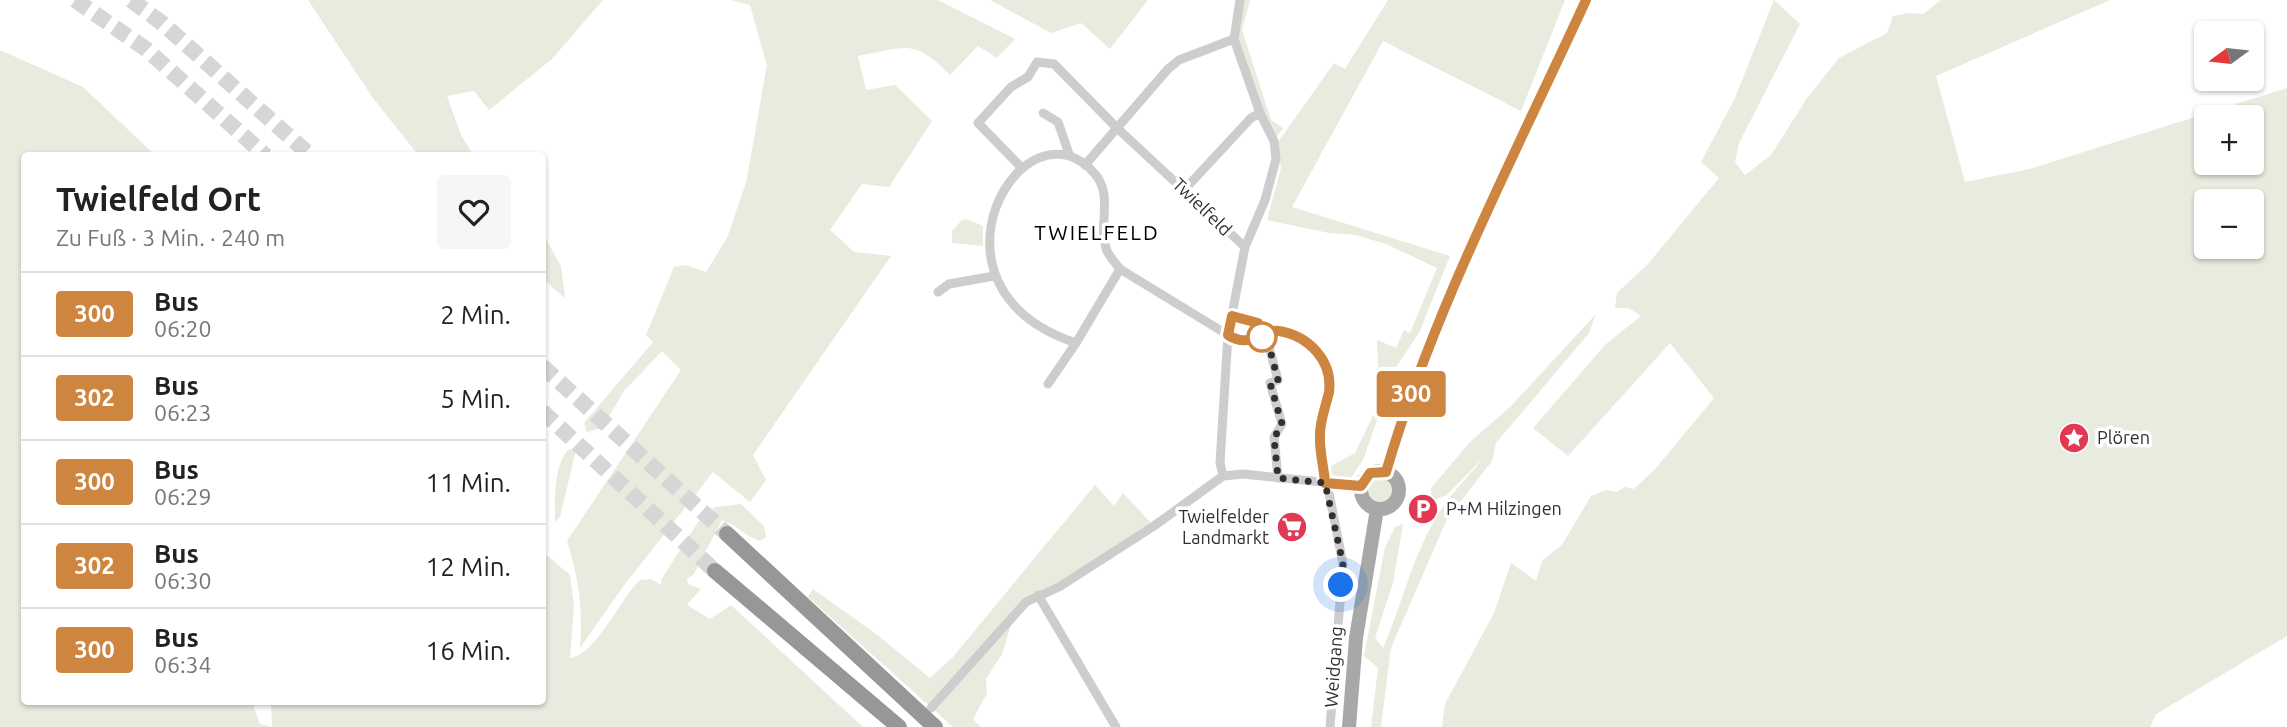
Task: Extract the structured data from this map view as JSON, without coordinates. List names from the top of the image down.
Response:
{
  "streets": {
    "street": ["Twielfeld", "Weidgang"]
  },
  "crossings": [
    ["Twielfeld", "Weidgang"]
  ],
  "districts": ["TWIELFELD"],
  "places": {
    "place": ["Plören"],
    "parking": ["P+M Hilzingen"],
    "supermarket": ["Twielfelder Landmarkt"]
  },
  "lines": ["bus line 300"],
  "north": "left",
  "page": {
    "on_map": "300",
    "map_buttons": ["+", "−"],
    "heading": ["Twielfeld Ort", "Zu Fuß · 3 Min. · 240 m"],
    "list": [
      {
        "mark": "300",
        "name": "Bus",
        "note": "06:20",
        "value": "2 Min."
      },
      {
        "mark": "302",
        "name": "Bus",
        "note": "06:23",
        "value": "5 Min."
      },
      {
        "mark": "300",
        "name": "Bus",
        "note": "06:29",
        "value": "11 Min."
      },
      {
        "mark": "302",
        "name": "Bus",
        "note": "06:30",
        "value": "12 Min."
      },
      {
        "mark": "300",
        "name": "Bus",
        "note": "06:34",
        "value": "16 Min."
      }
    ]
  }
}
